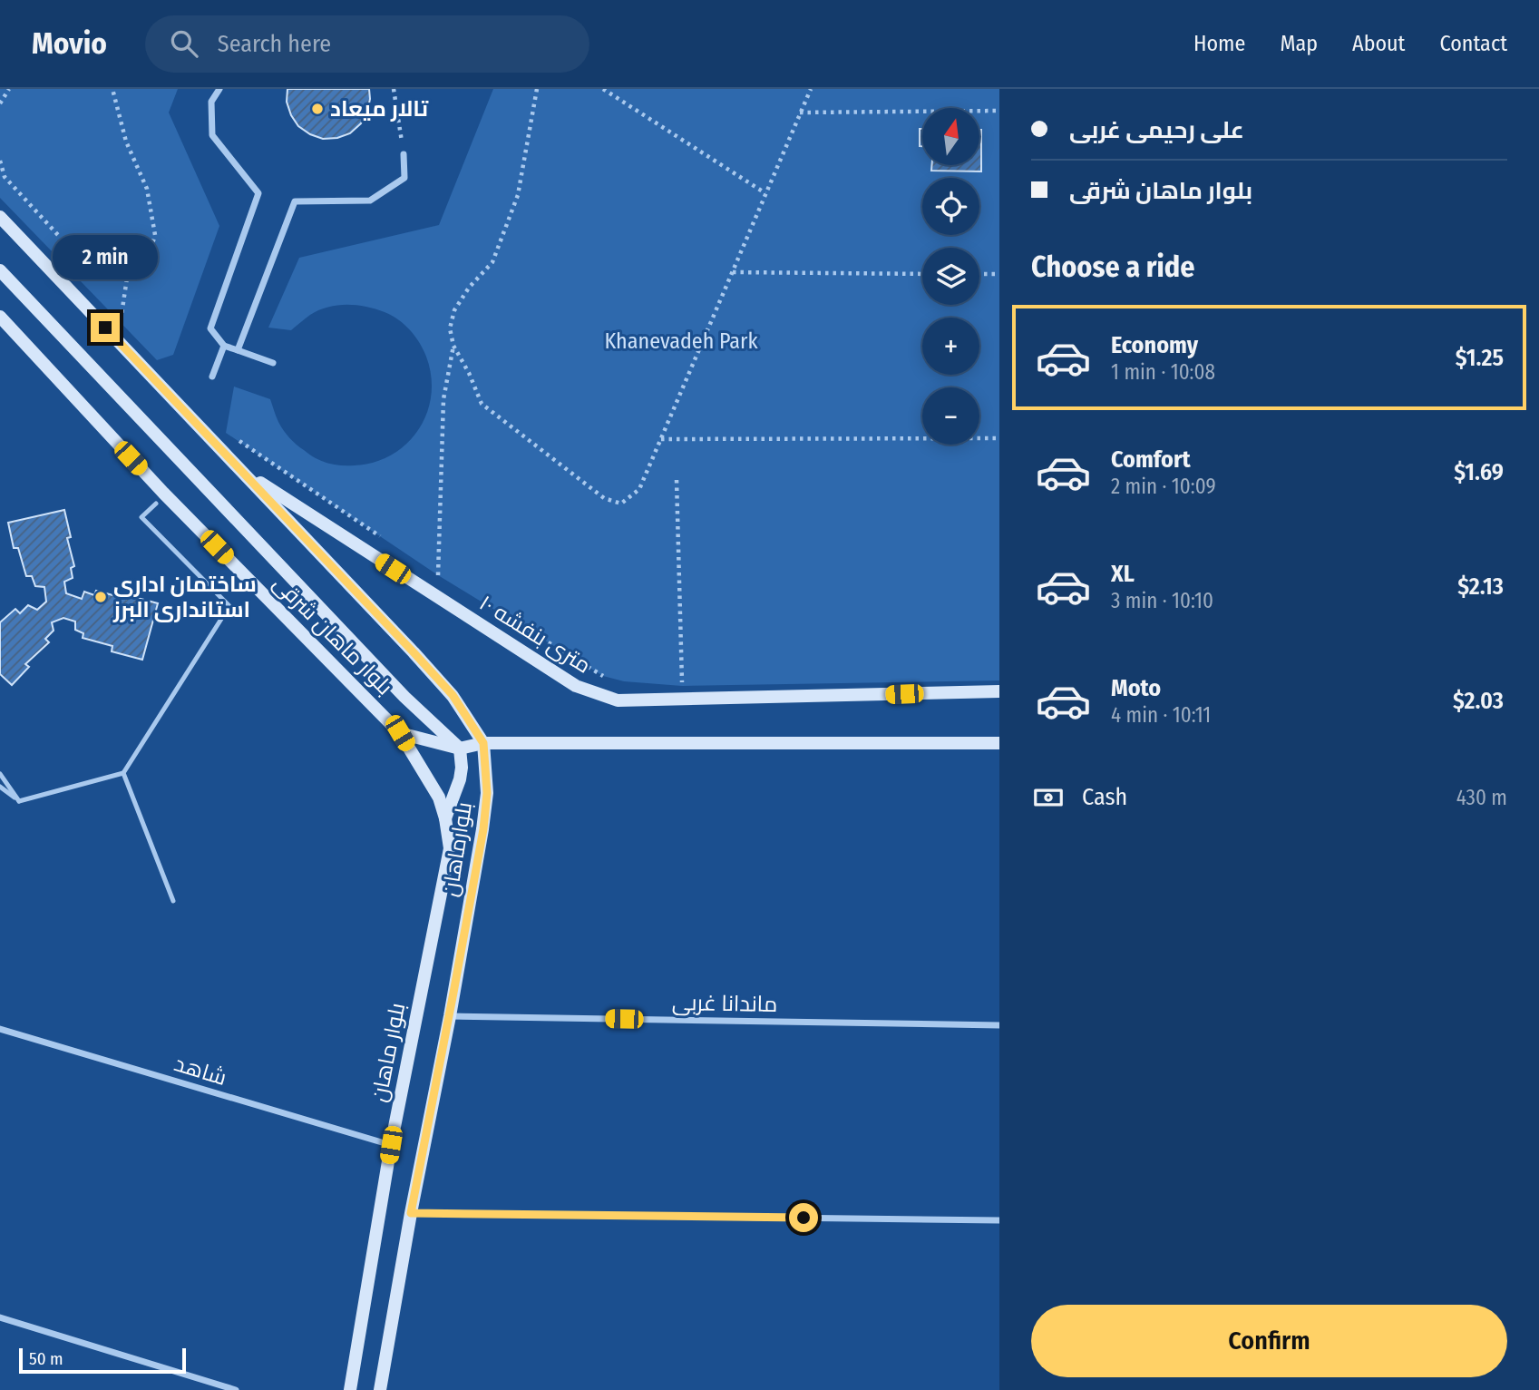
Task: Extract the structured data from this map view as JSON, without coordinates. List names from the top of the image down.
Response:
{
  "streets": {
    "main road": [
      "۱۰ متری بنفشه",
      "بلوار ماهان شرقی",
      "بلوارماهان",
      "بلوار ماهان"
    ],
    "street": ["ماندانا غربی", "شاهد"]
  },
  "crossings": [
    ["۱۰ متری بنفشه", "بلوارماهان"],
    ["بلوار ماهان شرقی", "بلوار ماهان"],
    ["بلوارماهان", "ماندانا غربی"],
    ["بلوار ماهان", "شاهد"]
  ],
  "parks": ["Khanevadeh Park"],
  "places": ["تالار میعاد", "ساختمان اداری استانداری البرز"],
  "scale_bar": "50 m",
  "north": "top",
  "page": {
    "header": "Movio",
    "search": "Search here",
    "nav": [
      "Home",
      "Map",
      "About",
      "Contact"
    ],
    "banner": ["علی رحیمی غربی", "بلوار ماهان شرقی"],
    "map_buttons": ["+", "−"],
    "heading": "Choose a ride",
    "bubble": "2 min",
    "list": [
      {
        "name": "Economy",
        "note": "1 min · 10:08",
        "value": "$1.25"
      },
      {
        "name": "Comfort",
        "note": "2 min · 10:09",
        "value": "$1.69"
      },
      {
        "name": "XL",
        "note": "3 min · 10:10",
        "value": "$2.13"
      },
      {
        "name": "Moto",
        "note": "4 min · 10:11",
        "value": "$2.03"
      }
    ],
    "pay": ["Cash", "430 m"],
    "buttons": "Confirm",
    "scale": "50 m"
  }
}
